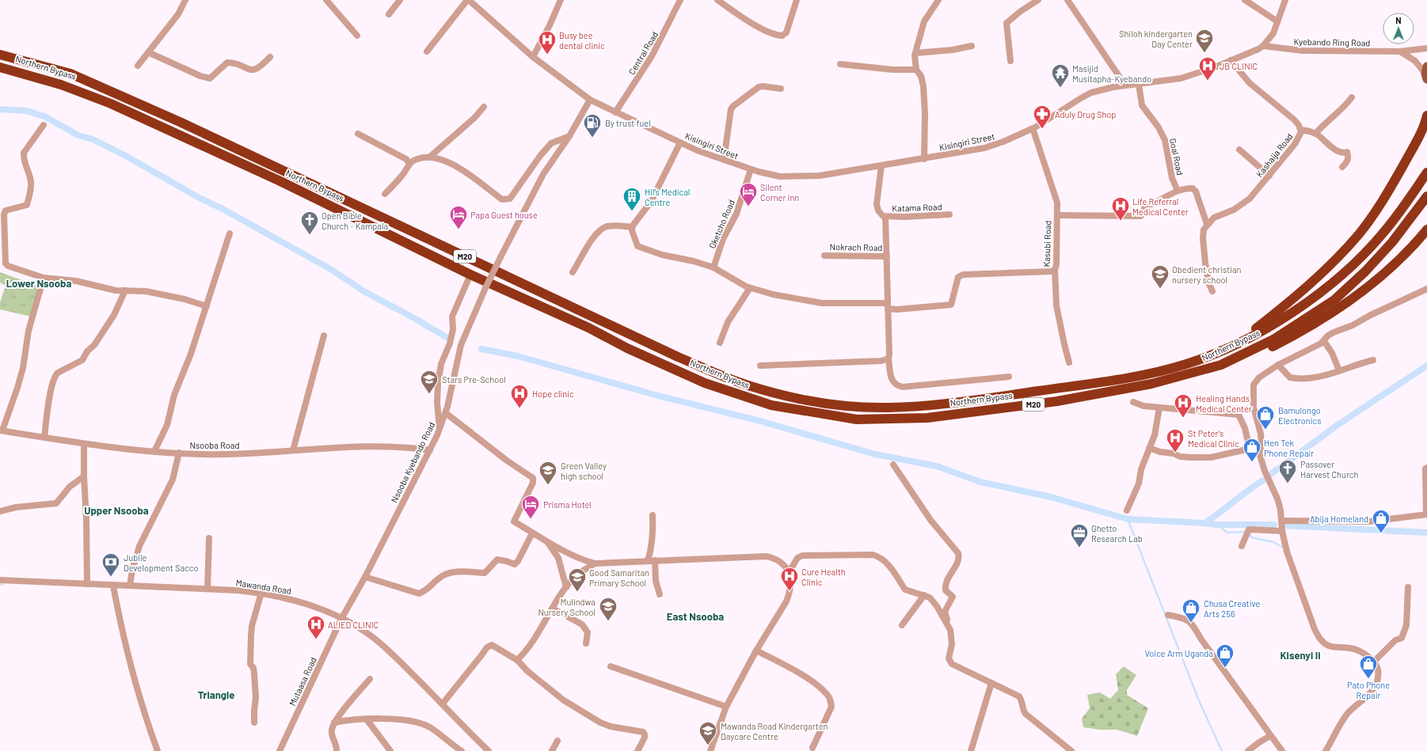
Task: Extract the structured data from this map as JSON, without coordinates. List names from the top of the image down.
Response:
{
  "streets": {
    "highway": ["Northern Bypass", "M20"],
    "street": [
      "Kyebando Ring Road",
      "Central Road",
      "Kisingiri Street",
      "Kashaija Road",
      "Goal Road",
      "Katama Road",
      "Oketcho Road",
      "Kasubi Road",
      "Nokrach Road",
      "Nsooba Road",
      "Nsooba Kyebando Road",
      "Mawanda Road",
      "Mutaasa Road"
    ]
  },
  "crossings": [
    ["Kyebando Ring Road", "Kisingiri Street"],
    ["Central Road", "Kisingiri Street"],
    ["Kisingiri Street", "Kashaija Road"],
    ["Kisingiri Street", "Goal Road"],
    ["Kisingiri Street", "Katama Road"],
    ["Kisingiri Street", "Oketcho Road"],
    ["Kisingiri Street", "Kasubi Road"],
    ["Nsooba Road", "Nsooba Kyebando Road"],
    ["Nsooba Kyebando Road", "Mawanda Road"],
    ["Nsooba Kyebando Road", "Mutaasa Road"],
    ["Mawanda Road", "Mutaasa Road"]
  ],
  "districts": [
    "Lower Nsooba",
    "Upper Nsooba",
    "East Nsooba",
    "Kisenyi Ii",
    "Triangle"
  ],
  "places": {
    "school or university": [
      "Shiloh kindergarten Day Center",
      "Obedient christian nursery school",
      "Stars Pre-School",
      "Green Valley high school",
      "Good Samaritan Primary School",
      "Mulindwa Nursery School",
      "Mawanda Road Kindergarten Daycare Centre"
    ],
    "hospital": [
      "Busy bee dental clinic",
      "JB CLINIC",
      "Life Referral Medical Center",
      "Hope clinic",
      "Healing Hands Medical Center",
      "St Peter's Medical Clinic",
      "Cure Health Clinic",
      "ALIED CLINIC"
    ],
    "temple": ["Masijid Musitapha-Kyebando"],
    "pharmacy": ["Aduly Drug Shop"],
    "fuel station": ["By trust fuel"],
    "hotel": ["Silent Corner inn", "Papa Guest house", "Prisma Hotel"],
    "building": ["Hil’s Medical Centre"],
    "church": ["Open Bible Church - Kampala", "Passover Harvest Church"],
    "shop": [
      "Bamulongo Electronics",
      "Hen Tek Phone Repair",
      "Abija Homeland",
      "Chusa Creative Arts 256",
      "Voice Arm Uganda",
      "Pato Phone Repair"
    ],
    "office": ["Ghetto Research Lab"],
    "bank": ["Jubile Development Sacco"]
  },
  "north": "top"
}
